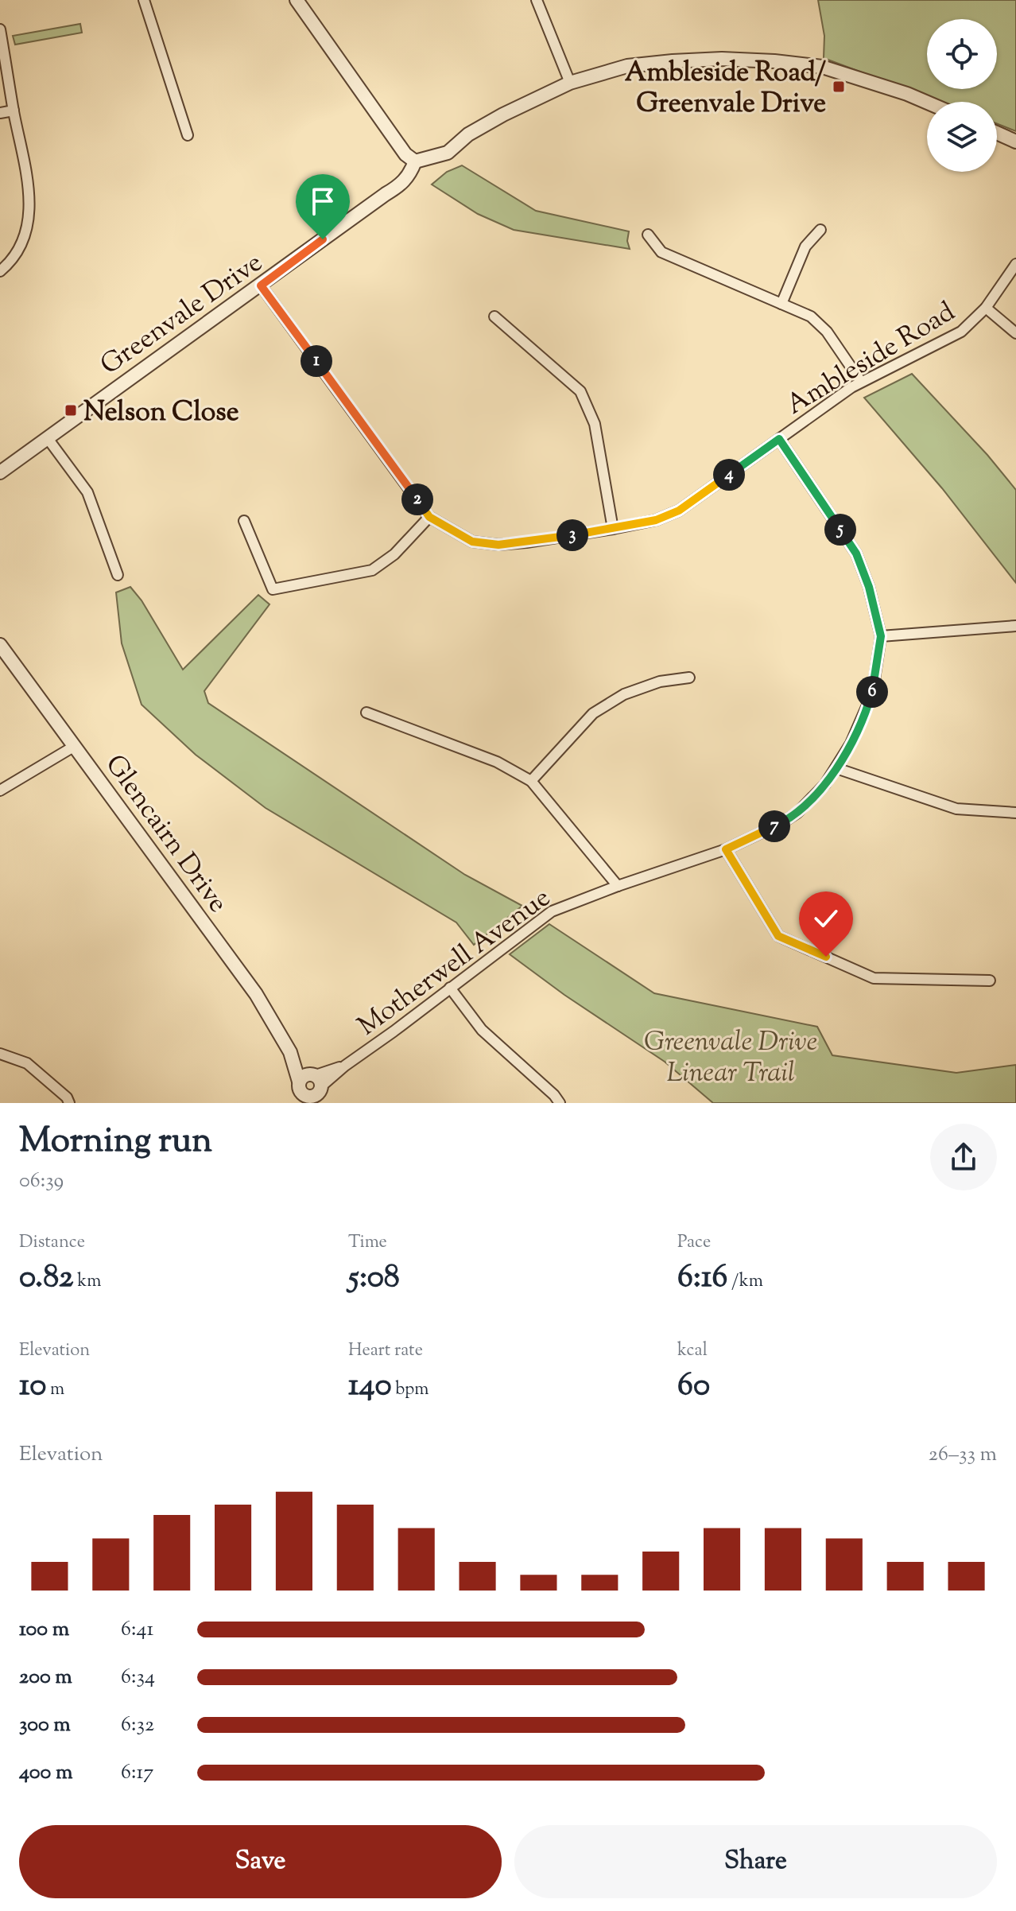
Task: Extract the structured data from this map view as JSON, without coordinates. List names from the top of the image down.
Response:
{
  "streets": {
    "street": [
      "Greenvale Drive",
      "Ambleside Road",
      "Glencairn Drive",
      "Motherwell Avenue"
    ]
  },
  "crossings": [
    ["Greenvale Drive", "Ambleside Road"],
    ["Ambleside Road", "Motherwell Avenue"],
    ["Glencairn Drive", "Motherwell Avenue"]
  ],
  "parks": ["Greenvale Drive Linear Trail"],
  "places": {
    "transit": ["Ambleside Road/ Greenvale Drive", "Nelson Close"]
  },
  "page": {
    "pins": [
      "1",
      "4",
      "2",
      "5",
      "3",
      "6",
      "7"
    ],
    "heading": ["Morning run", "06:39"],
    "stats": [
      ["Distance", "0.82 km"],
      ["Time", "5:08"],
      ["Pace", "6:16 /km"],
      ["Elevation", "10 m"],
      ["Heart rate", "140 bpm"],
      ["kcal", "60"]
    ],
    "chart": ["Elevation", "26–33 m"],
    "list": [
      {
        "name": "100 m",
        "note": "6:41"
      },
      {
        "name": "200 m",
        "note": "6:34"
      },
      {
        "name": "300 m",
        "note": "6:32"
      },
      {
        "name": "400 m",
        "note": "6:17"
      }
    ],
    "buttons": ["Save", "Share"]
  }
}
